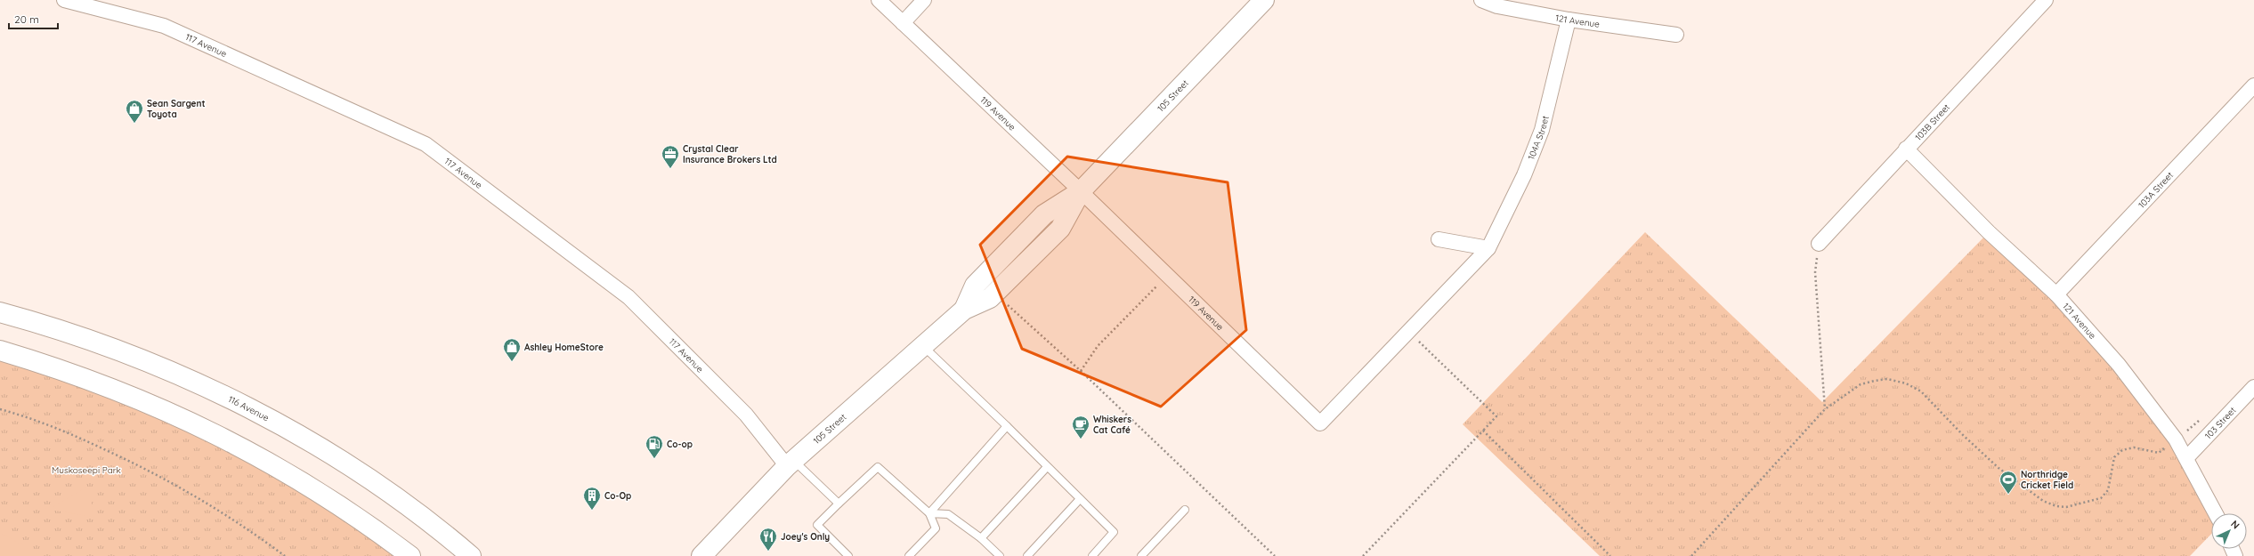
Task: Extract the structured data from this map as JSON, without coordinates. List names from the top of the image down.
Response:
{
  "streets": {
    "main road": ["105 Street", "116 Avenue"],
    "street": [
      "121 Avenue",
      "117 Avenue",
      "119 Avenue",
      "103B Street",
      "104A Street",
      "103A Street",
      "103 Street"
    ]
  },
  "crossings": [
    ["121 Avenue", "103B Street"],
    ["121 Avenue", "104A Street"],
    ["121 Avenue", "103A Street"],
    ["121 Avenue", "103 Street"],
    ["117 Avenue", "105 Street"],
    ["105 Street", "119 Avenue"],
    ["119 Avenue", "104A Street"]
  ],
  "parks": ["Muskoseepi Park"],
  "places": {
    "shop": ["Sean Sargent Toyota", "Ashley HomeStore"],
    "office": ["Crystal Clear Insurance Brokers Ltd"],
    "cafe": ["Whiskers Cat Café"],
    "fuel station": ["Co-op"],
    "sports": ["Northridge Cricket Field"],
    "building": ["Co-Op"],
    "restaurant": ["Joey's Only"]
  },
  "scale_bar": "20 m",
  "north": "top right"
}
